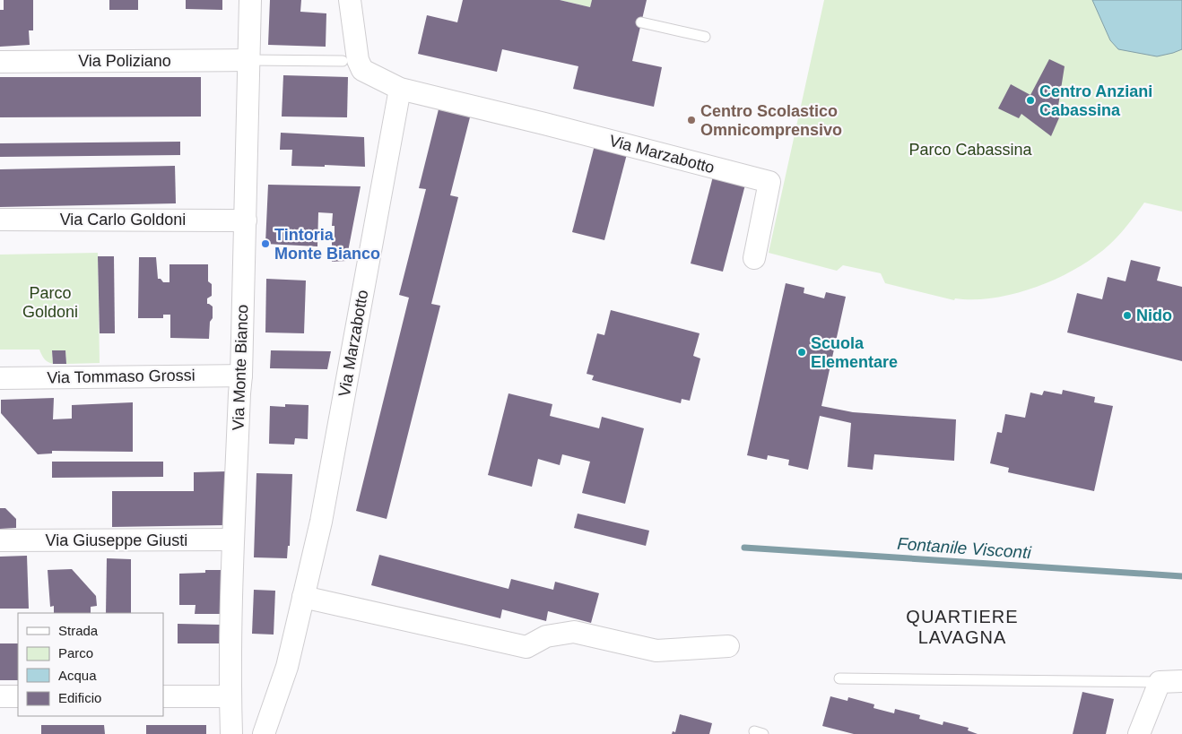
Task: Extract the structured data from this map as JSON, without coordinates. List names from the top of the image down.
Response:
{
  "streets": {
    "street": [
      "Via Poliziano",
      "Via Marzabotto",
      "Via Carlo Goldoni",
      "Via Monte Bianco",
      "Via Tommaso Grossi",
      "Via Giuseppe Giusti"
    ]
  },
  "crossings": [
    ["Via Poliziano", "Via Monte Bianco"],
    ["Via Carlo Goldoni", "Via Monte Bianco"],
    ["Via Monte Bianco", "Via Tommaso Grossi"],
    ["Via Monte Bianco", "Via Giuseppe Giusti"]
  ],
  "districts": ["QUARTIERE LAVAGNA"],
  "water": ["Fontanile Visconti"],
  "parks": ["Parco Cabassina", "Parco Goldoni"],
  "places": [
    "Centro Anziani Cabassina",
    "Centro Scolastico Omnicomprensivo",
    "Tintoria Monte Bianco",
    "Nido",
    "Scuola Elementare"
  ],
  "legend": [
    "Strada",
    "Parco",
    "Acqua",
    "Edificio"
  ]
}
